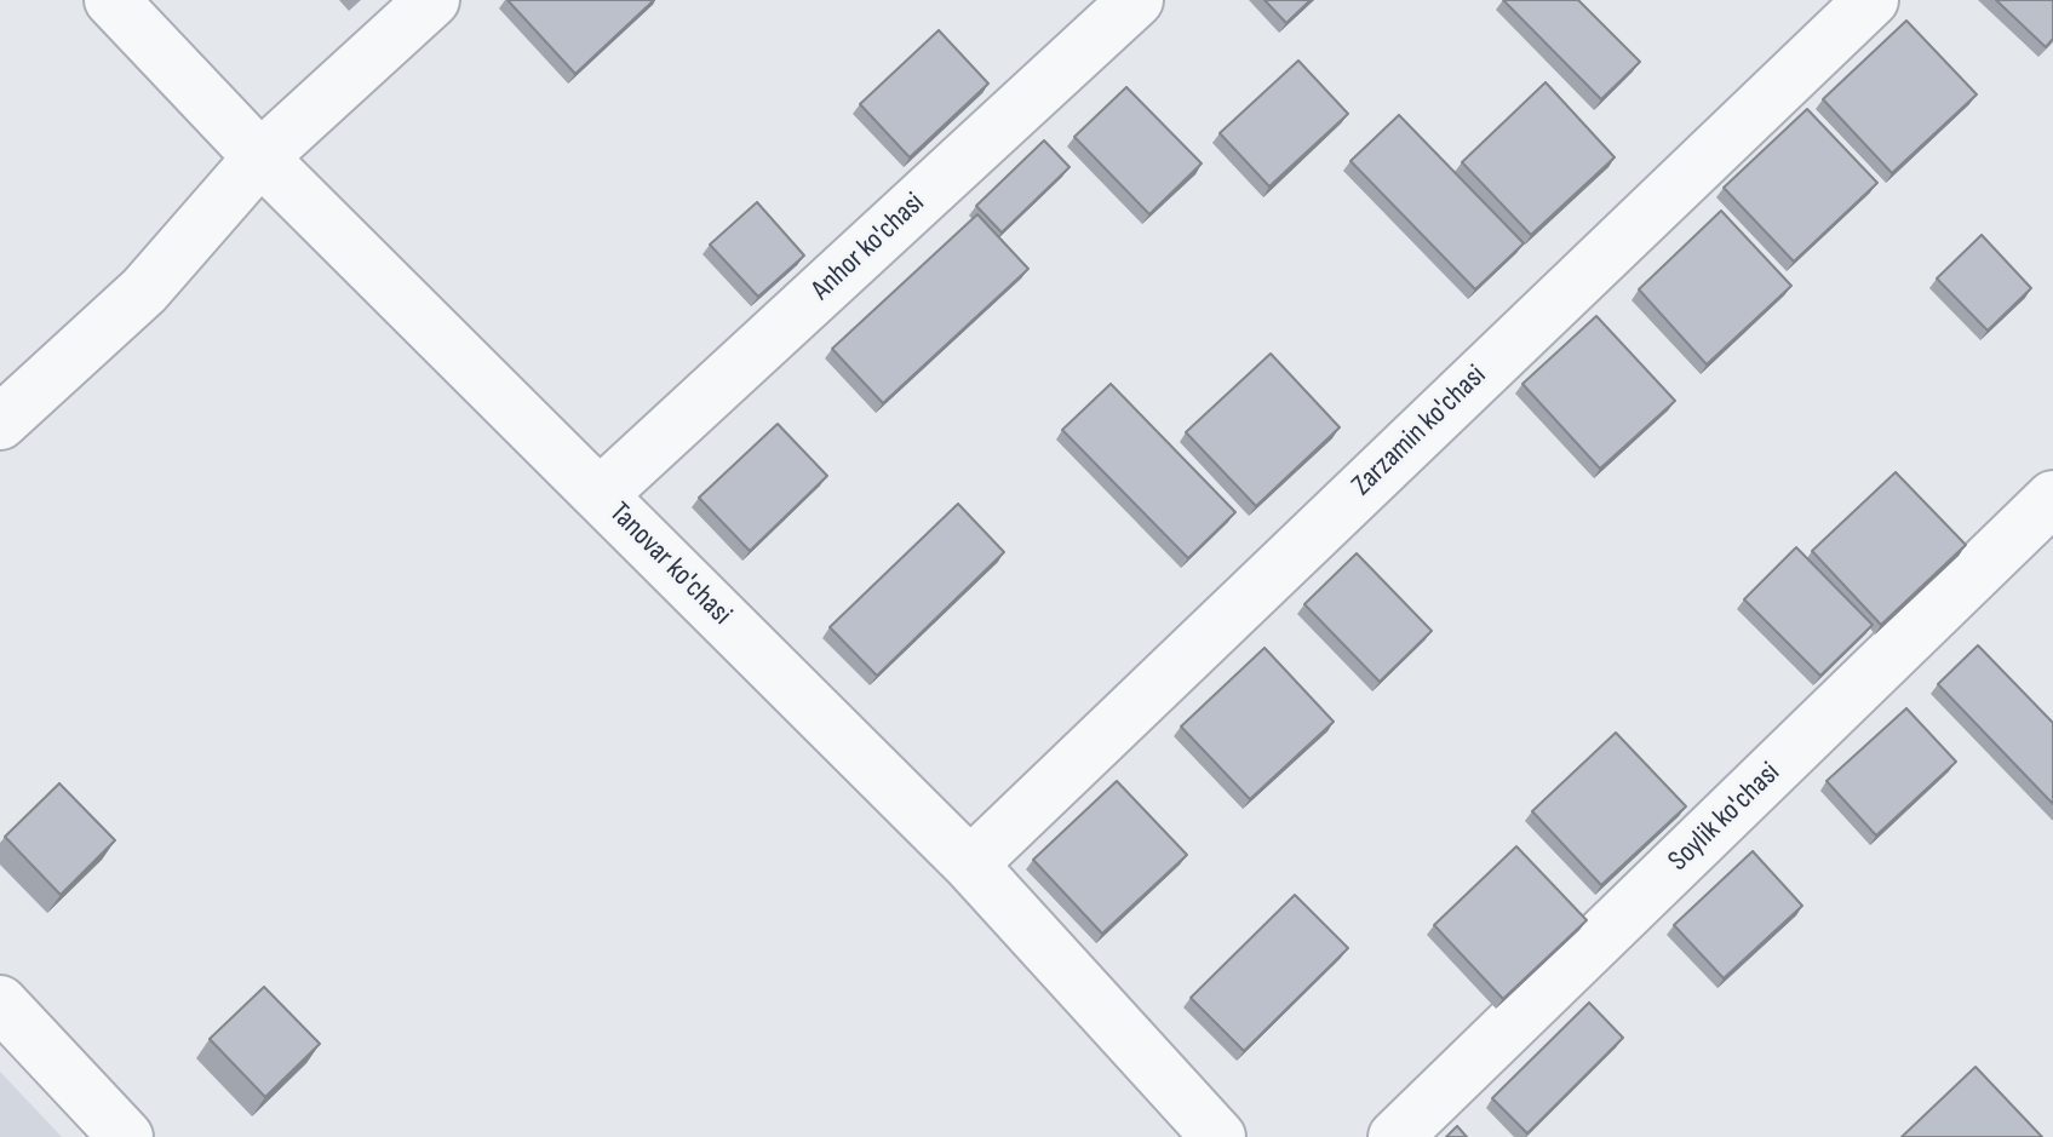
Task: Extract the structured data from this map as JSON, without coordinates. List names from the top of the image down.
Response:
{
  "streets": {
    "street": [
      "Anhor ko'chasi",
      "Zarzamin ko'chasi",
      "Tanovar ko'chasi",
      "Soylik ko'chasi"
    ]
  },
  "crossings": [
    ["Anhor ko'chasi", "Tanovar ko'chasi"],
    ["Zarzamin ko'chasi", "Tanovar ko'chasi"]
  ]
}
